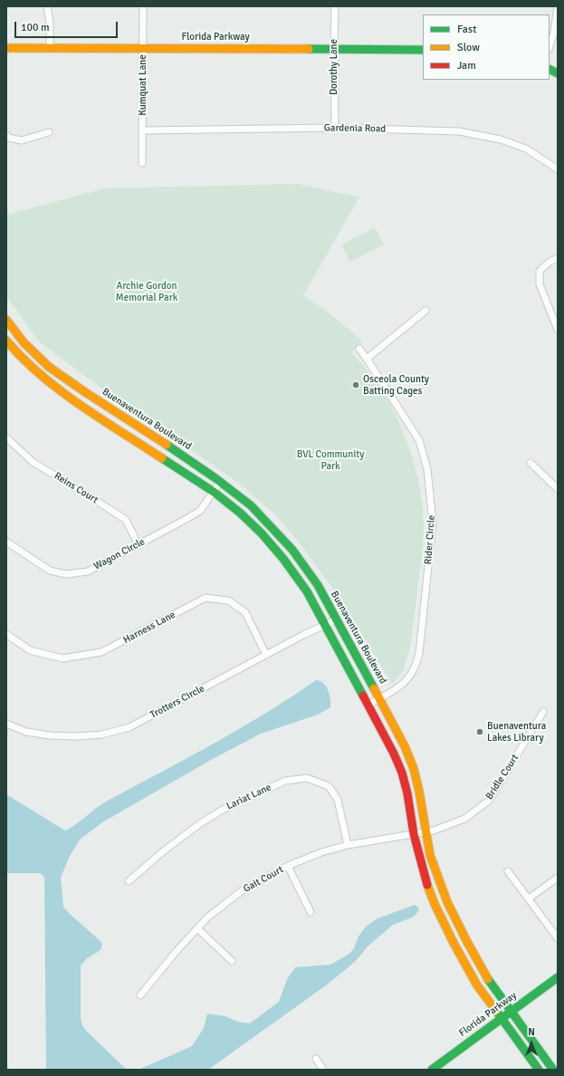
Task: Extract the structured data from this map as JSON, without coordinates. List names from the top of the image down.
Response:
{
  "streets": {
    "main road": ["Florida Parkway", "Buenaventura Boulevard"],
    "street": [
      "Dorothy Lane",
      "Kumquat Lane",
      "Gardenia Road",
      "Reins Court",
      "Rider Circle",
      "Wagon Circle",
      "Harness Lane",
      "Trotters Circle",
      "Bridle Court",
      "Lariat Lane",
      "Gait Court"
    ]
  },
  "crossings": [
    ["Florida Parkway", "Dorothy Lane"],
    ["Florida Parkway", "Kumquat Lane"],
    ["Florida Parkway", "Buenaventura Boulevard"],
    ["Dorothy Lane", "Gardenia Road"],
    ["Kumquat Lane", "Gardenia Road"],
    ["Buenaventura Boulevard", "Rider Circle"],
    ["Buenaventura Boulevard", "Wagon Circle"],
    ["Buenaventura Boulevard", "Trotters Circle"],
    ["Buenaventura Boulevard", "Bridle Court"],
    ["Buenaventura Boulevard", "Gait Court"],
    ["Reins Court", "Wagon Circle"],
    ["Harness Lane", "Trotters Circle"],
    ["Bridle Court", "Gait Court"],
    ["Lariat Lane", "Gait Court"]
  ],
  "parks": ["Archie Gordon Memorial Park", "BVL Community Park"],
  "places": ["Osceola County Batting Cages", "Buenaventura Lakes Library"],
  "legend": ["Fast", "Slow", "Jam"],
  "scale_bar": "100 m",
  "north": "top"
}
